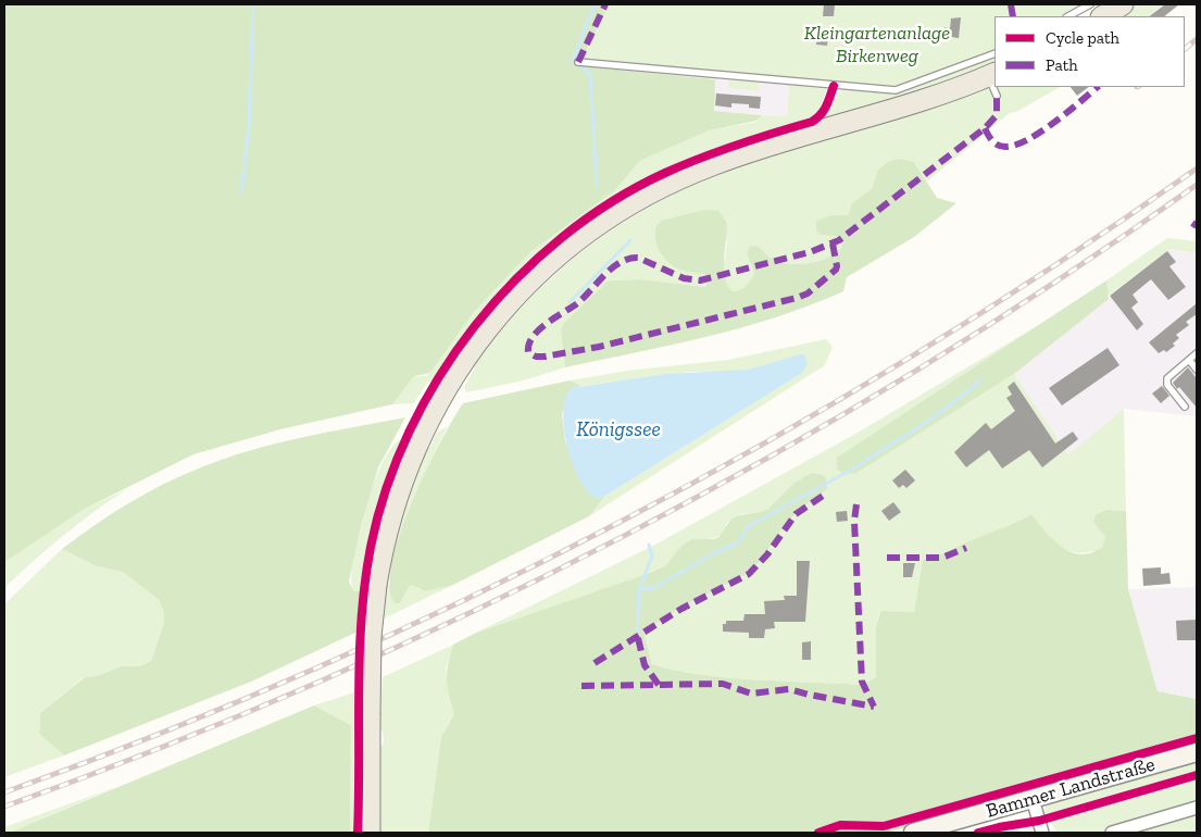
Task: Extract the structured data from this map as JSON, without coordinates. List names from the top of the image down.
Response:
{
  "streets": {
    "main road": ["Bammer Landstraße"]
  },
  "water": ["Königssee"],
  "parks": ["Kleingartenanlage Birkenweg"],
  "legend": ["Cycle path", "Path"]
}
